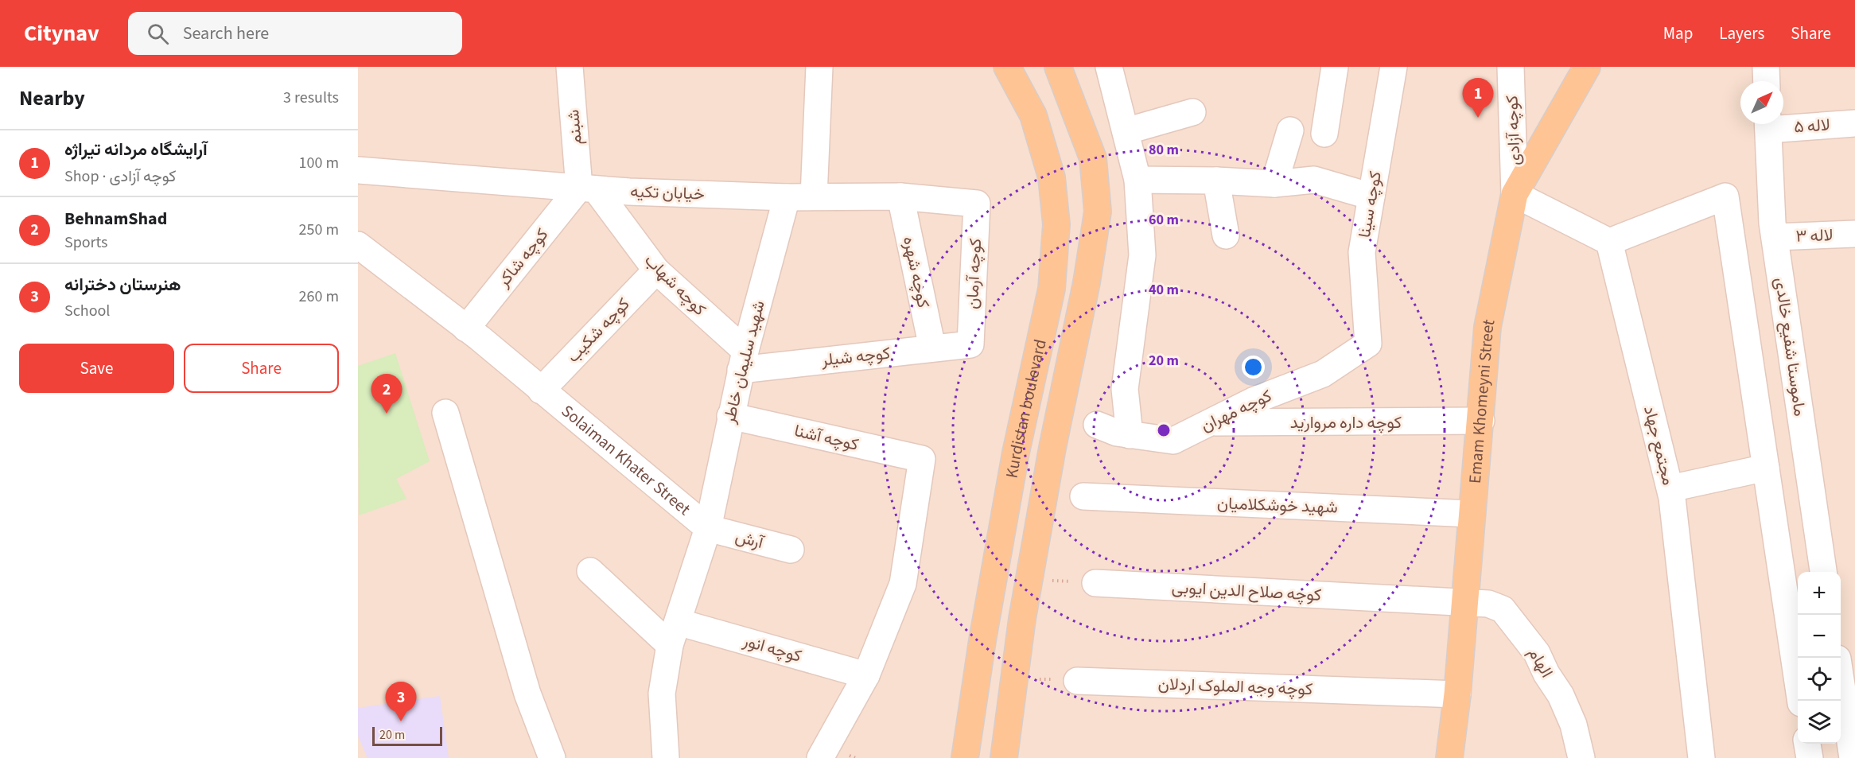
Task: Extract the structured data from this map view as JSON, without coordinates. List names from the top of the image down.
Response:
{
  "streets": {
    "main road": ["Emam Khomeyni Street", "Kurdistan boulevard"],
    "street": [
      "لاله ۵",
      "شبنم",
      "کوچه آزادی",
      "خیابان تکیه",
      "کوچه سینا",
      "لاله ۳",
      "کوچه شاکر",
      "کوچه شهره",
      "کوچه آرمان",
      "کوچه شهاب",
      "کوچه شکیب",
      "ماموستا شفیع خالدی",
      "کوچه شیلر",
      "شهید سلیمان خاطر",
      "کوچه مهران",
      "کوچه داره مروارید",
      "کوچه آشنا",
      "مجتمع جهاد",
      "Solaiman Khater Street",
      "شهید خوشکلامیان",
      "آرش",
      "کوچه صلاح الدین ایوبی",
      "کوچه انور",
      "الهام",
      "کوچه وجه الملوک اردلان"
    ]
  },
  "crossings": [
    ["شبنم", "خیابان تکیه"],
    ["شبنم", "کوچه شاکر"],
    ["شبنم", "کوچه شهاب"],
    ["کوچه آزادی", "Emam Khomeyni Street"],
    ["خیابان تکیه", "کوچه شاکر"],
    ["خیابان تکیه", "کوچه شهره"],
    ["خیابان تکیه", "کوچه آرمان"],
    ["خیابان تکیه", "کوچه شهاب"],
    ["خیابان تکیه", "شهید سلیمان خاطر"],
    ["کوچه سینا", "کوچه مهران"],
    ["لاله ۳", "ماموستا شفیع خالدی"],
    ["کوچه شاکر", "کوچه شهاب"],
    ["کوچه شاکر", "Solaiman Khater Street"],
    ["کوچه شهره", "کوچه شیلر"],
    ["کوچه آرمان", "کوچه شیلر"],
    ["کوچه شهاب", "کوچه شکیب"],
    ["کوچه شهاب", "کوچه شیلر"],
    ["کوچه شهاب", "شهید سلیمان خاطر"],
    ["کوچه شکیب", "Solaiman Khater Street"],
    ["کوچه شیلر", "شهید سلیمان خاطر"],
    ["شهید سلیمان خاطر", "کوچه آشنا"],
    ["شهید سلیمان خاطر", "Solaiman Khater Street"],
    ["شهید سلیمان خاطر", "آرش"],
    ["Emam Khomeyni Street", "کوچه داره مروارید"],
    ["Emam Khomeyni Street", "شهید خوشکلامیان"],
    ["Emam Khomeyni Street", "کوچه صلاح الدین ایوبی"],
    ["Emam Khomeyni Street", "الهام"],
    ["Emam Khomeyni Street", "کوچه وجه الملوک اردلان"],
    ["کوچه مهران", "کوچه داره مروارید"],
    ["کوچه آشنا", "کوچه انور"],
    ["Solaiman Khater Street", "آرش"],
    ["کوچه صلاح الدین ایوبی", "الهام"]
  ],
  "scale_bar": "20 m",
  "north": "top right",
  "page": {
    "header": "Citynav",
    "search": "Search here",
    "nav": ["Map", "Layers", "Share"],
    "heading": ["Nearby", "3 results"],
    "pins": ["1", "2", "3"],
    "list": [
      {
        "mark": "1",
        "name": "آرایشگاه مردانه تیراژه",
        "note": "Shop · کوچه آزادی",
        "value": "100 m"
      },
      {
        "mark": "2",
        "name": "BehnamShad",
        "note": "Sports",
        "value": "250 m"
      },
      {
        "mark": "3",
        "name": "هنرستان دخترانه",
        "note": "School",
        "value": "260 m"
      }
    ],
    "buttons": ["Save", "Share"],
    "map_buttons": ["+", "−"],
    "scale": "20 m"
  },
  "rings": [
    "80 m",
    "60 m",
    "40 m",
    "20 m"
  ]
}
